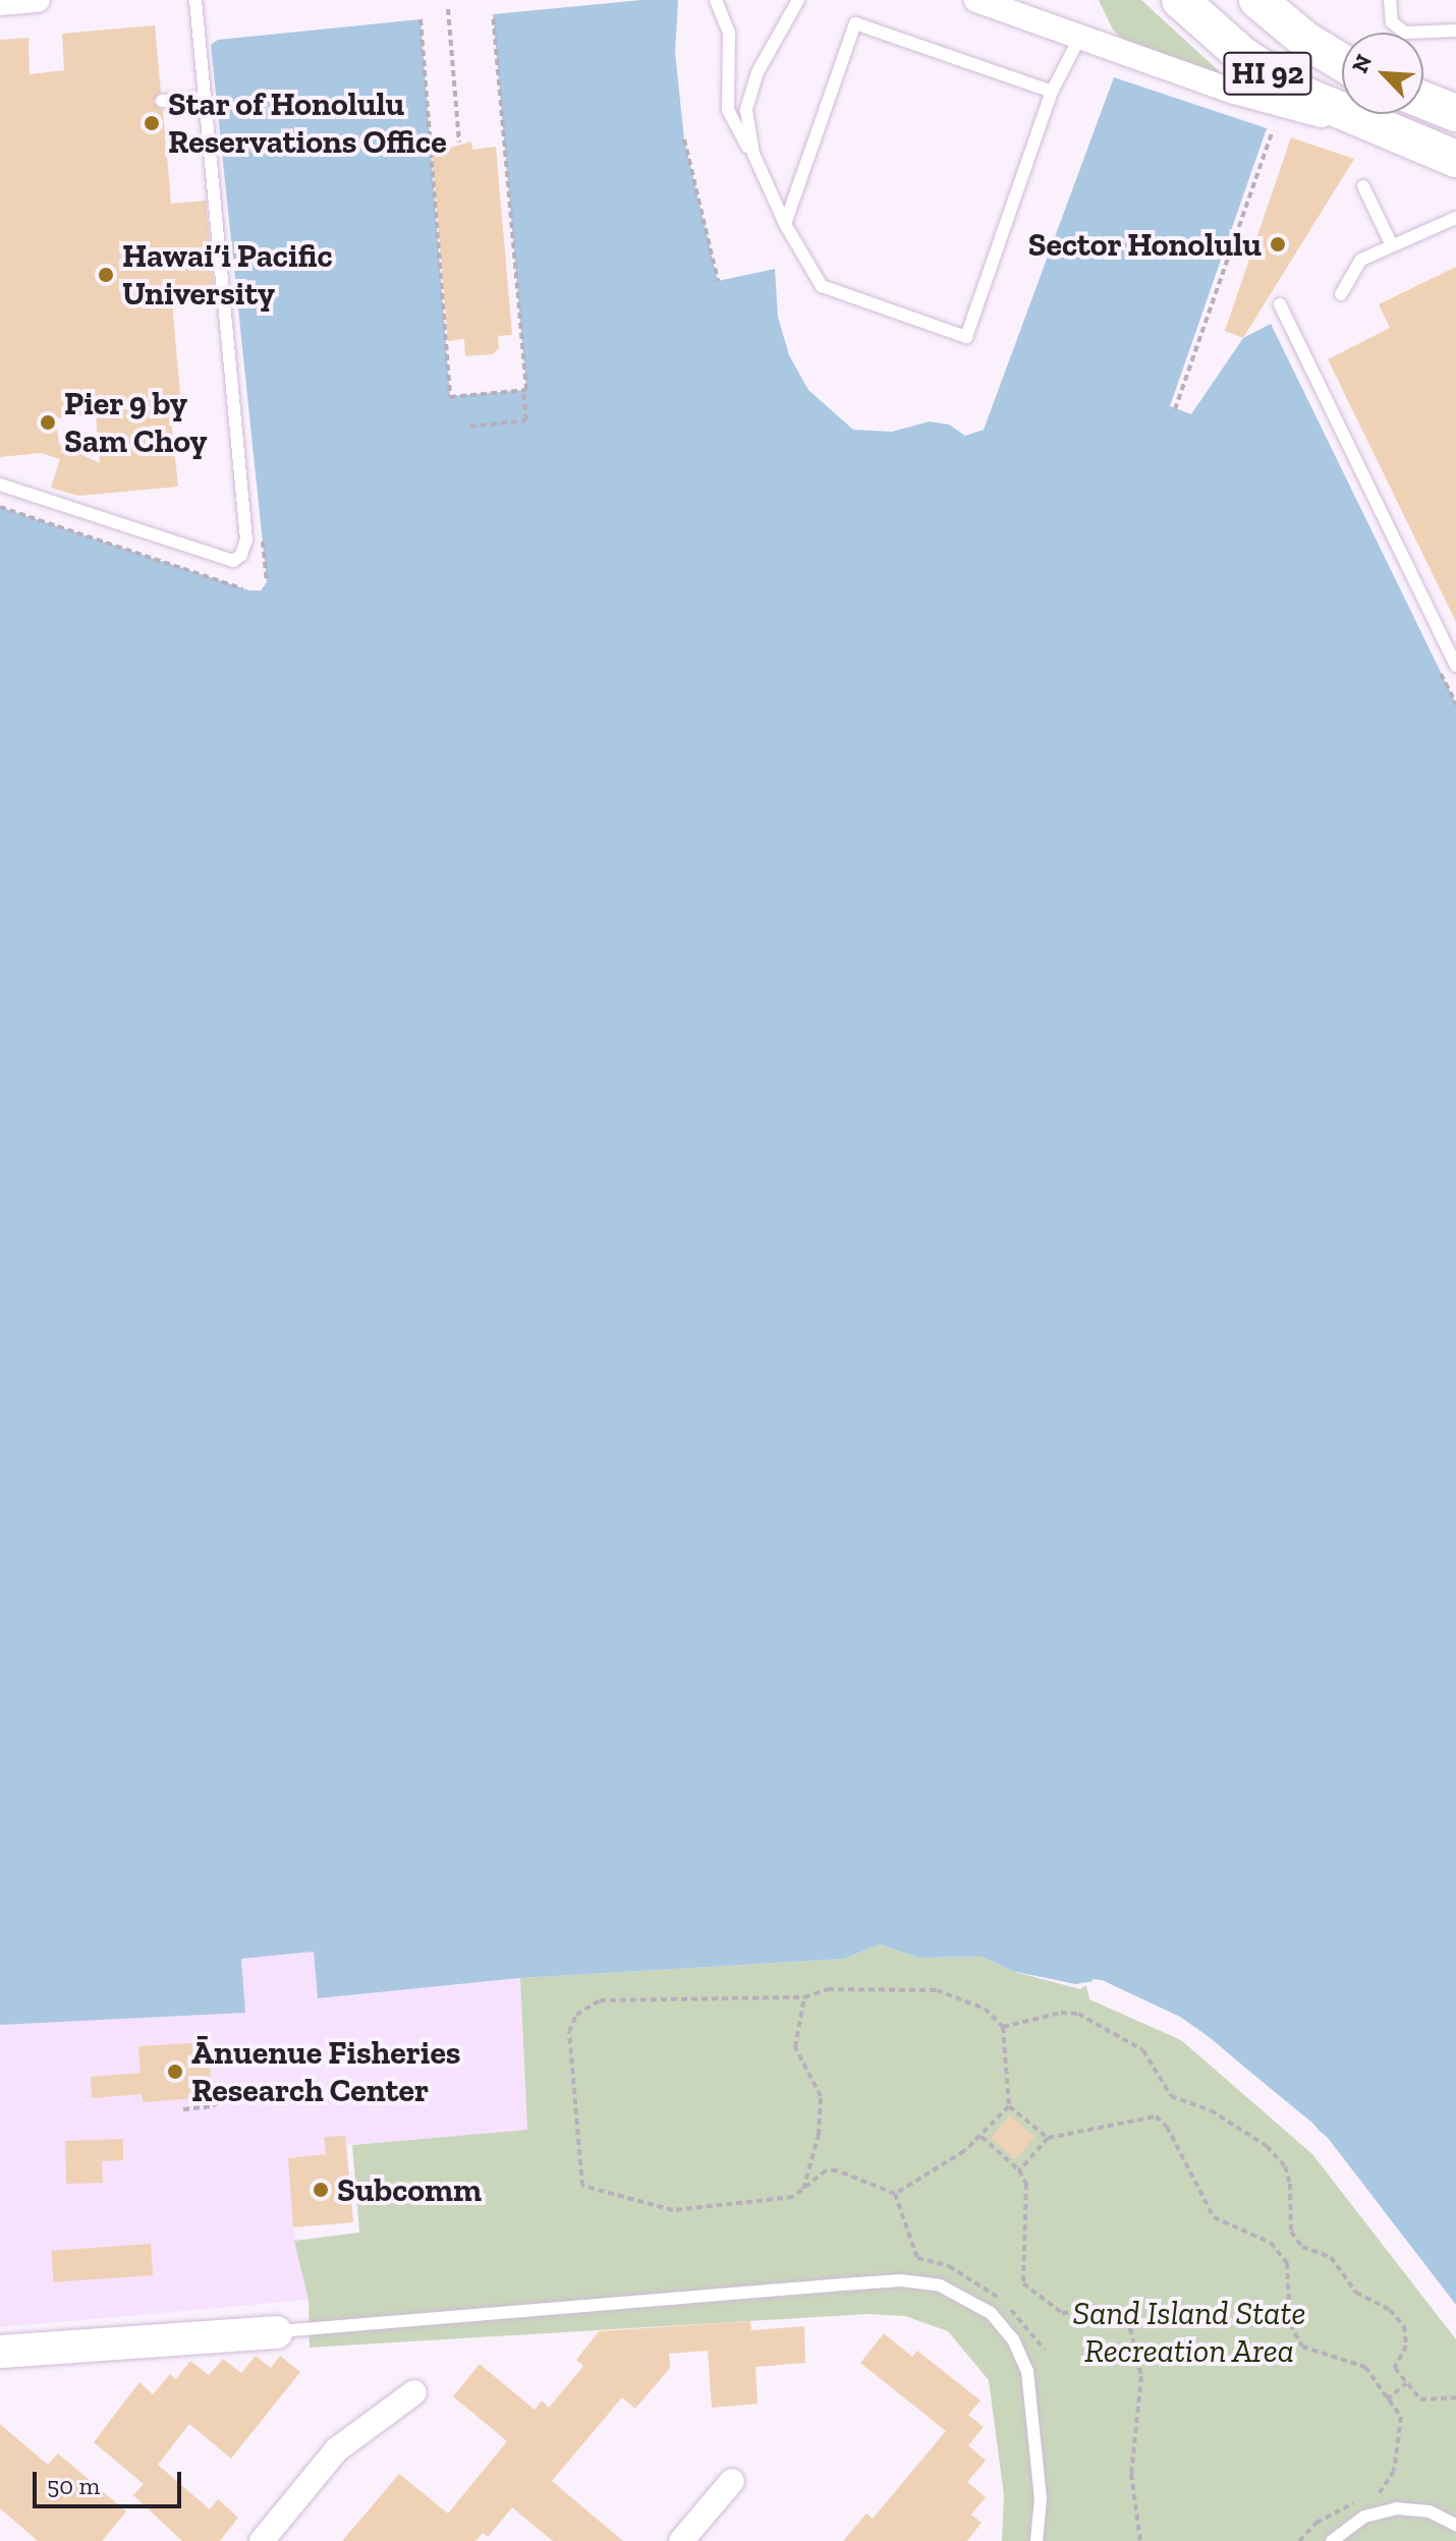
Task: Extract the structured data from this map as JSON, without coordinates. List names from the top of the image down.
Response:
{
  "streets": {
    "main road": ["HI 92"]
  },
  "parks": ["Sand Island State Recreation Area"],
  "places": [
    "Star of Honolulu Reservations Office",
    "Sector Honolulu",
    "Hawai‘i Pacific University",
    "Pier 9 by Sam Choy",
    "Ānuenue Fisheries Research Center",
    "Subcomm"
  ],
  "scale_bar": "50 m",
  "north": "top left"
}
